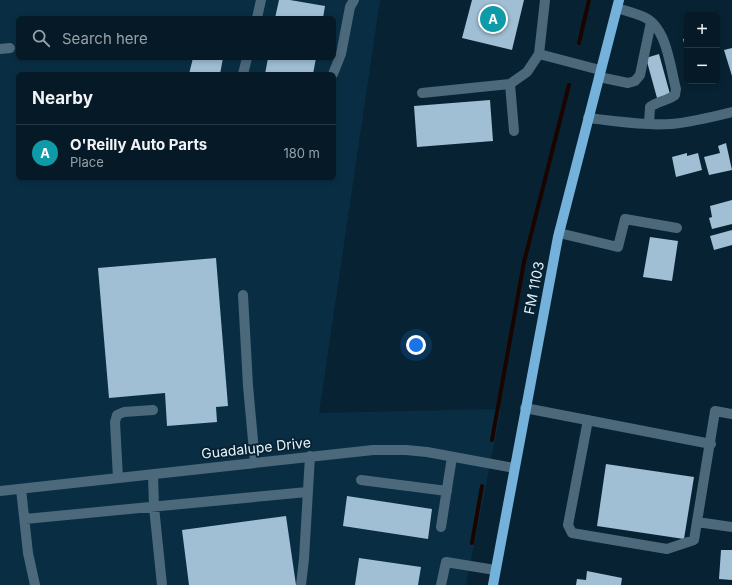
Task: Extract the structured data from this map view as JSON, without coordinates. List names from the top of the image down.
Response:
{
  "streets": {
    "main road": ["FM 1103"],
    "street": ["Guadalupe Drive"]
  },
  "crossings": [
    ["FM 1103", "Guadalupe Drive"]
  ],
  "page": {
    "pins": "A",
    "map_buttons": ["+", "−"],
    "search": "Search here",
    "heading": "Nearby",
    "list": [
      {
        "mark": "A",
        "name": "O'Reilly Auto Parts",
        "note": "Place",
        "value": "180 m"
      }
    ]
  }
}
